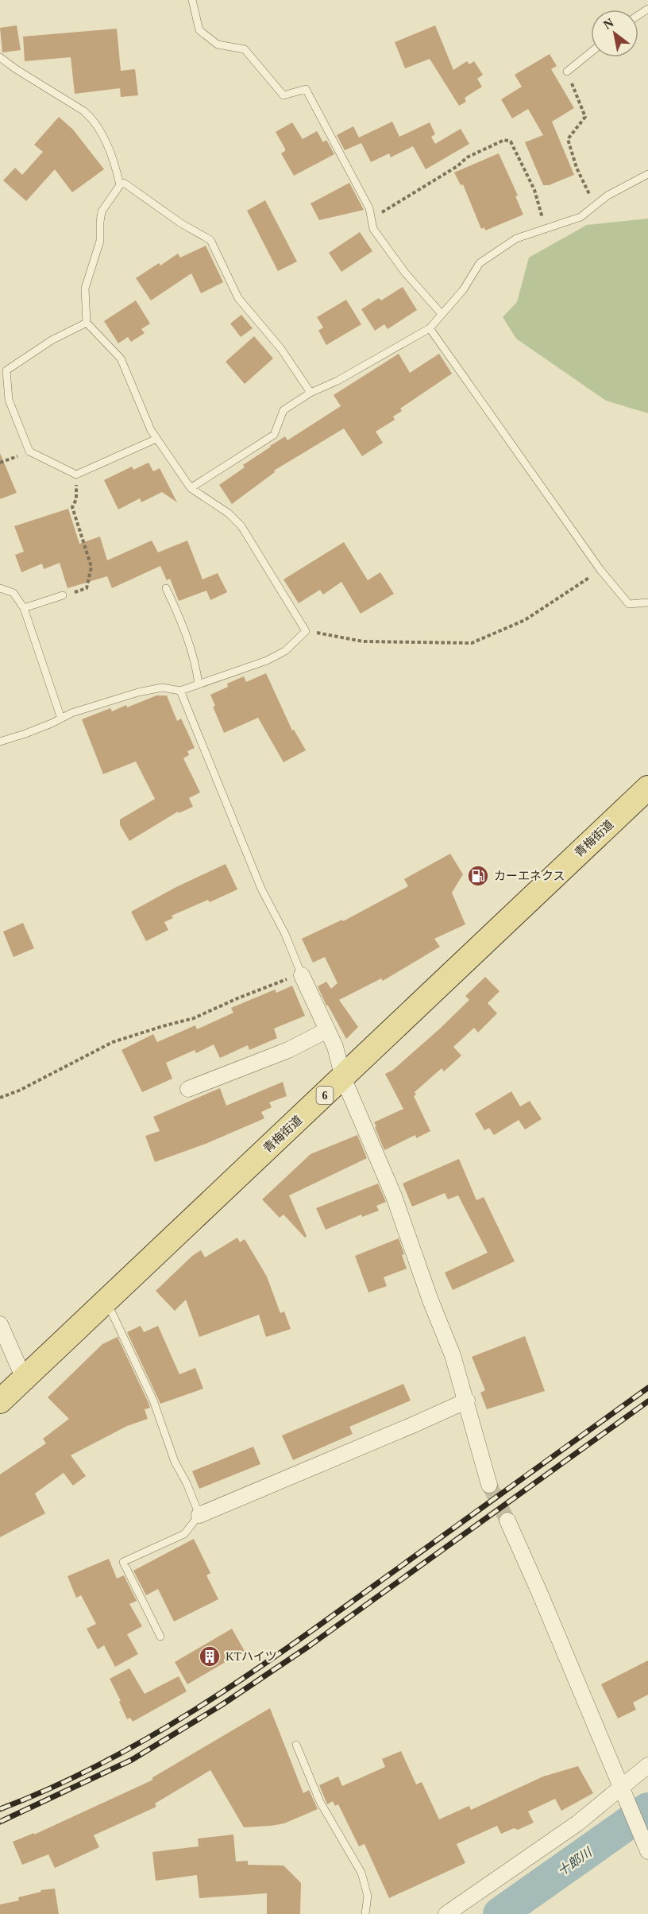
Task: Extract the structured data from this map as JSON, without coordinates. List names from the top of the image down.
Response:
{
  "streets": {
    "main road": ["青梅街道", "6"]
  },
  "water": ["十郎川"],
  "places": {
    "fuel station": ["カーエネクス"],
    "building": ["KTハイツ"]
  },
  "north": "top left"
}
